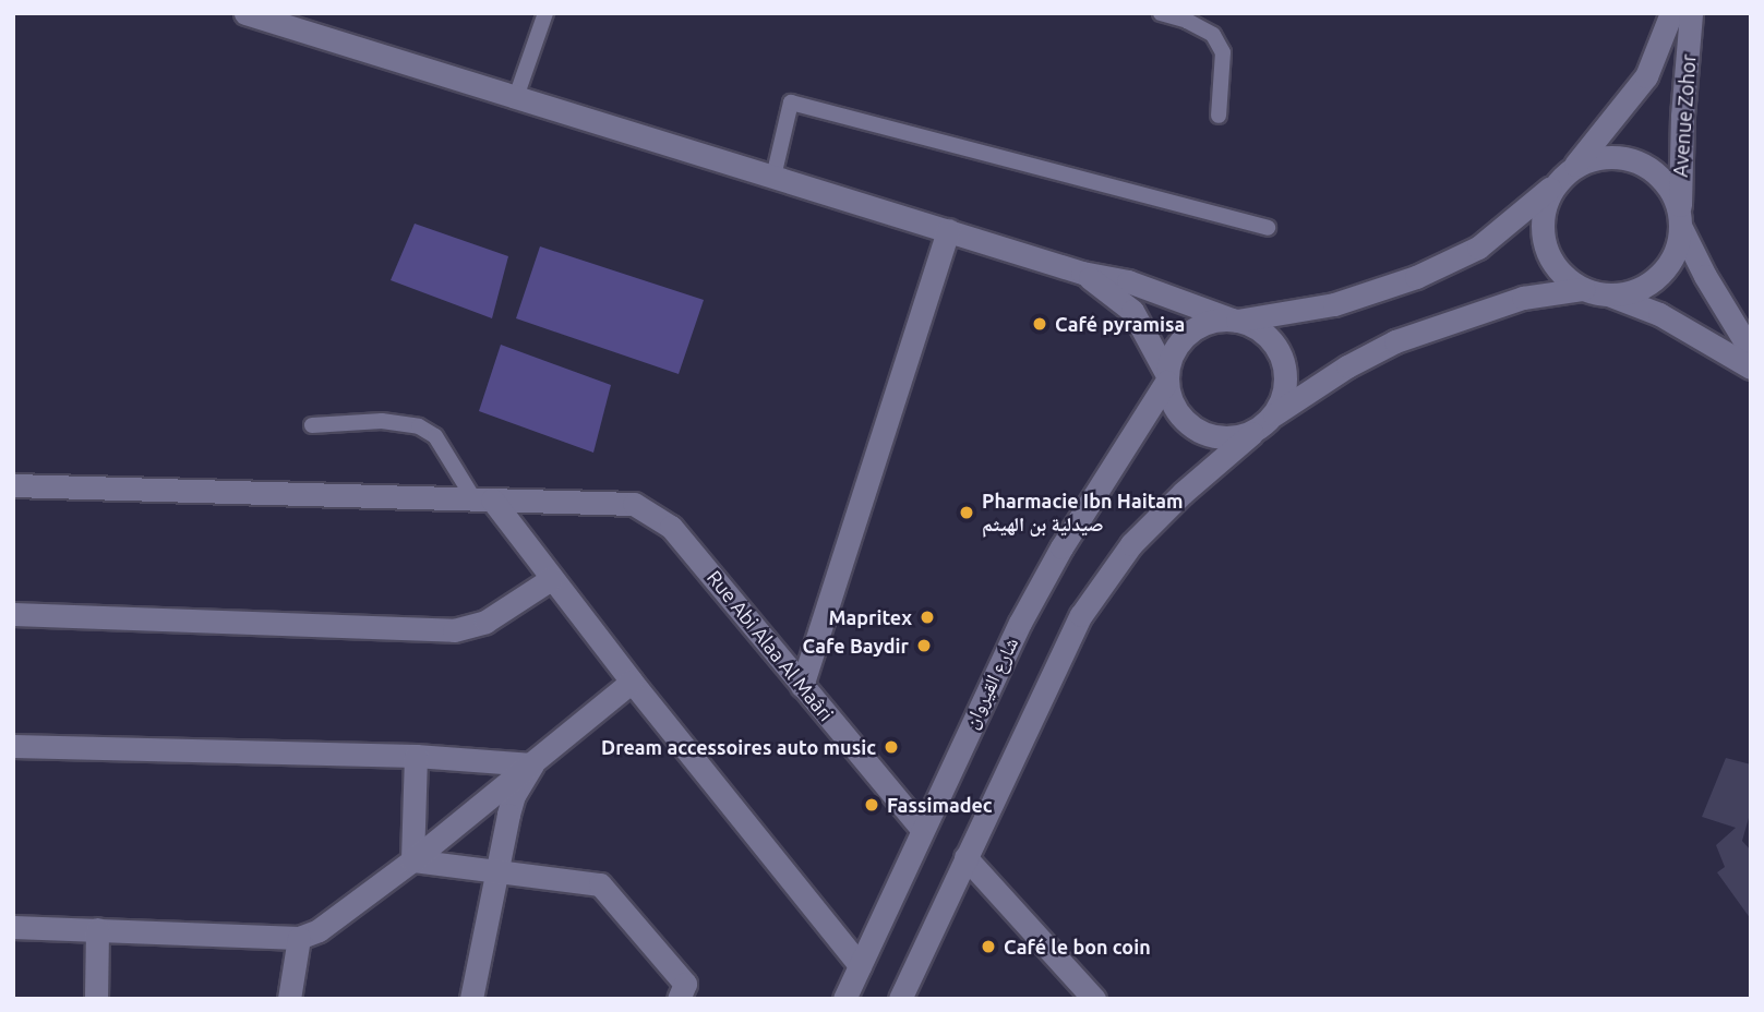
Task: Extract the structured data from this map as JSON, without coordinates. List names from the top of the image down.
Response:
{
  "streets": {
    "street": ["Avenue Zohor", "Rue Abi Alaa Al Maâri", "شارع القيروان"]
  },
  "crossings": [
    ["Rue Abi Alaa Al Maâri", "شارع القيروان"]
  ],
  "places": [
    "Café pyramisa",
    "Pharmacie Ibn Haitam صيدلية بن الهيثم",
    "Mapritex",
    "Cafe Baydir",
    "Dream accessoires auto music",
    "Fassimadec",
    "Café le bon coin"
  ]
}
